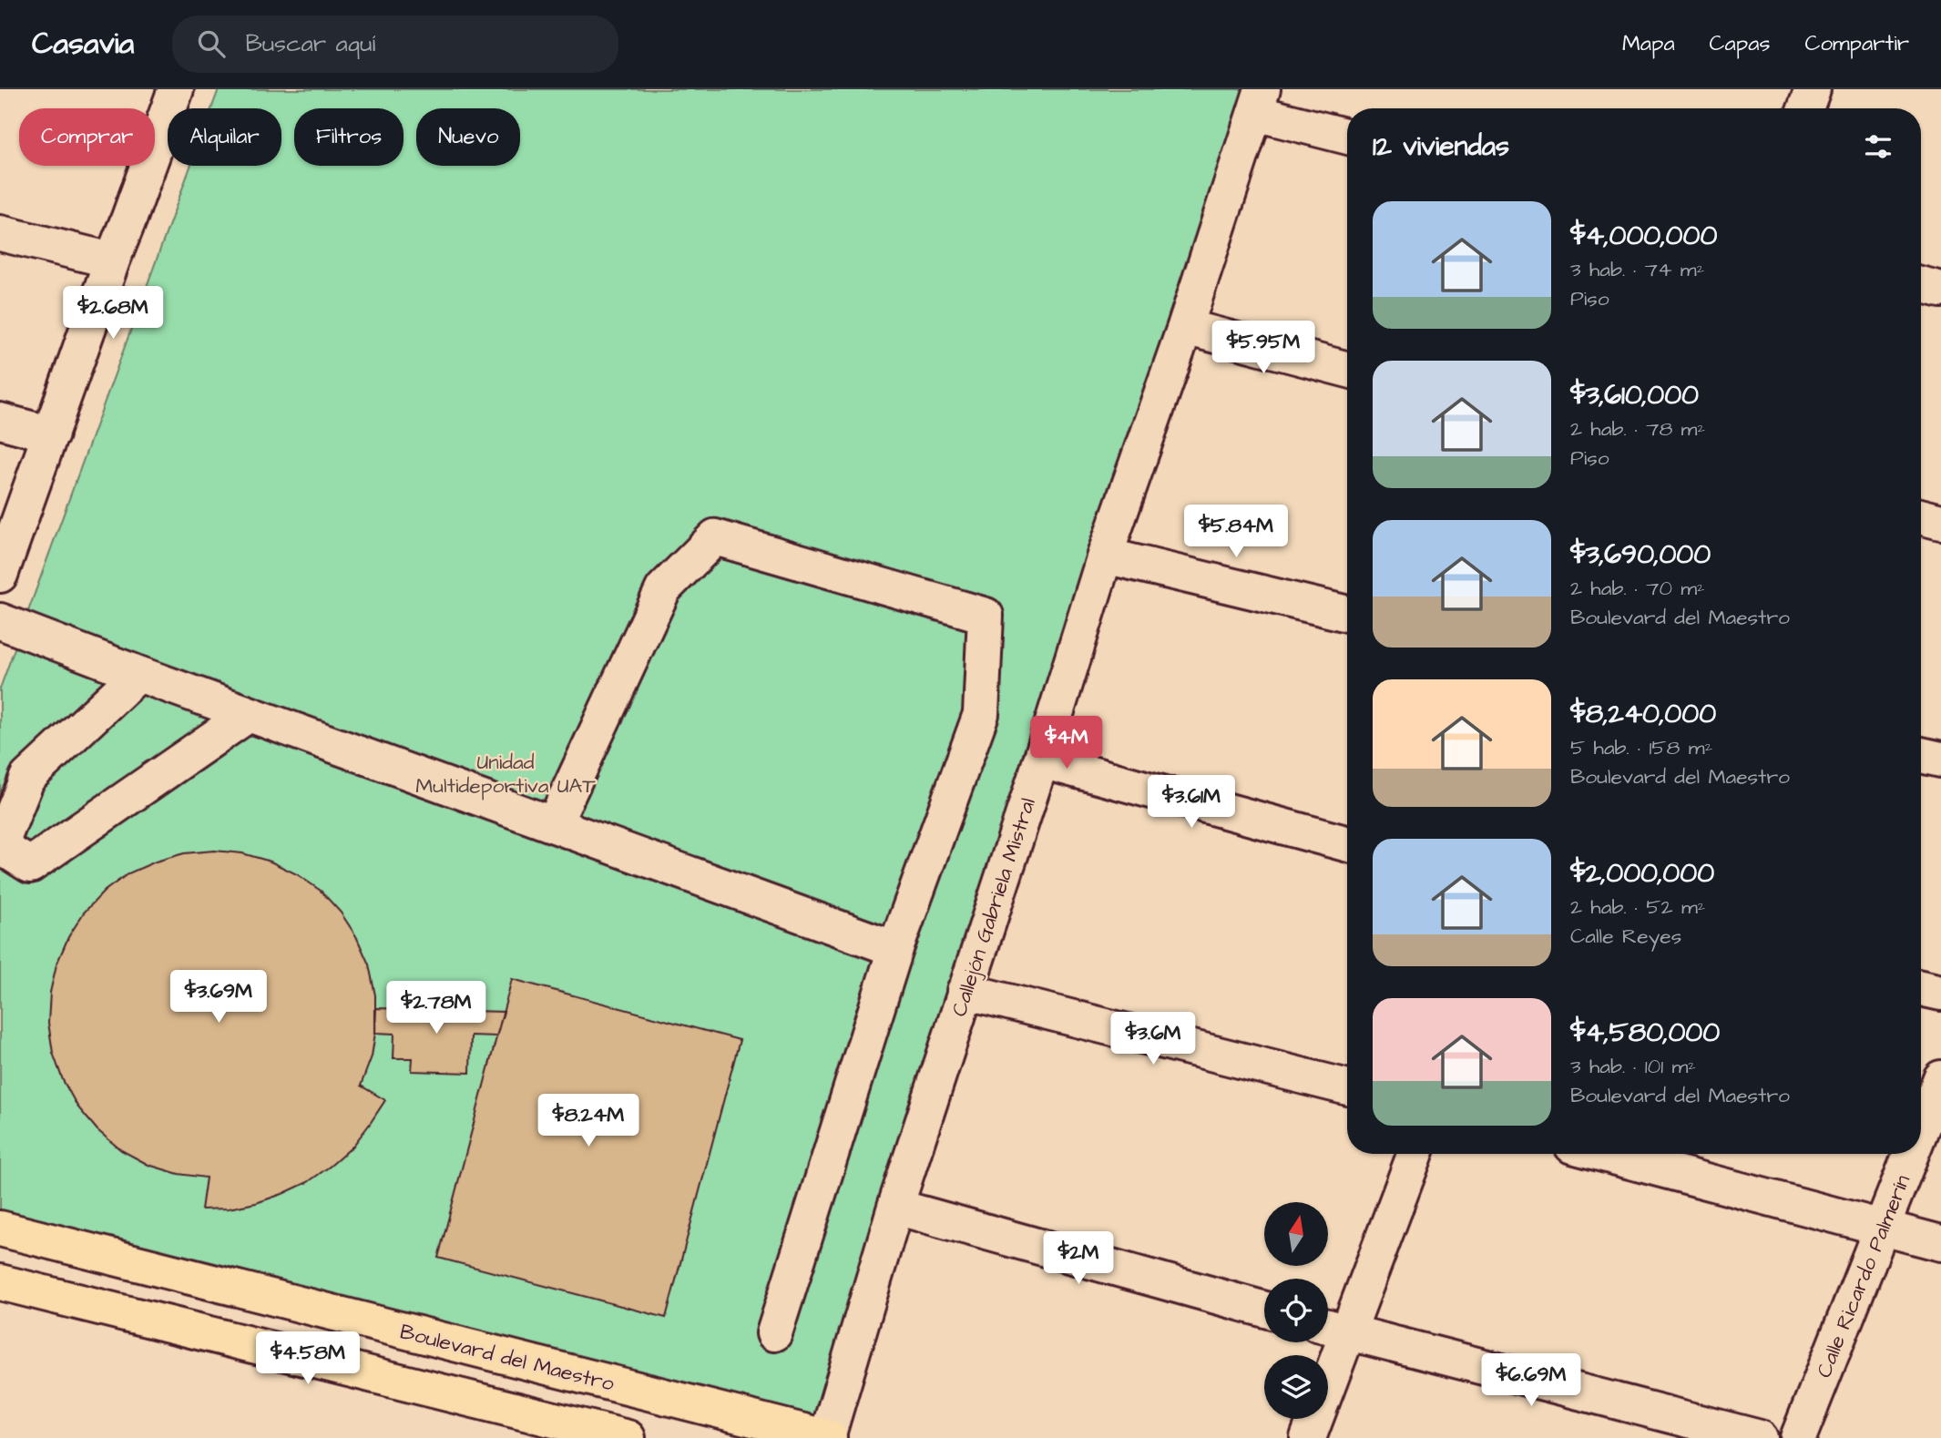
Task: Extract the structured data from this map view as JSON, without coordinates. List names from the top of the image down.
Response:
{
  "streets": {
    "main road": ["Boulevard del Maestro"],
    "street": ["Callejón Gabriela Mistral", "Calle Ricardo Palmerín"]
  },
  "crossings": [
    ["Callejón Gabriela Mistral", "Boulevard del Maestro"]
  ],
  "parks": ["Unidad Multideportiva UAT"],
  "north": "top",
  "page": {
    "header": "Casavia",
    "search": "Buscar aquí",
    "nav": ["Mapa", "Capas", "Compartir"],
    "chip": [
      "Comprar",
      "Alquilar",
      "Filtros",
      "Nuevo"
    ],
    "heading": "12 viviendas",
    "list": [
      {
        "name": "$4,000,000",
        "note": "3 hab. · 74 m² · Piso"
      },
      {
        "name": "$3,610,000",
        "note": "2 hab. · 78 m² · Piso"
      },
      {
        "name": "$3,690,000",
        "note": "2 hab. · 70 m² · Boulevard del Maestro"
      },
      {
        "name": "$8,240,000",
        "note": "5 hab. · 158 m² · Boulevard del Maestro"
      },
      {
        "name": "$2,000,000",
        "note": "2 hab. · 52 m² · Calle Reyes"
      },
      {
        "name": "$4,580,000",
        "note": "3 hab. · 101 m² · Boulevard del Maestro"
      }
    ],
    "price": [
      "$2.68M",
      "$5.95M",
      "$5.84M",
      "$4M",
      "$3.61M",
      "$3.69M",
      "$2.78M",
      "$3.6M",
      "$8.24M",
      "$2M",
      "$4.58M",
      "$6.69M"
    ]
  }
}
